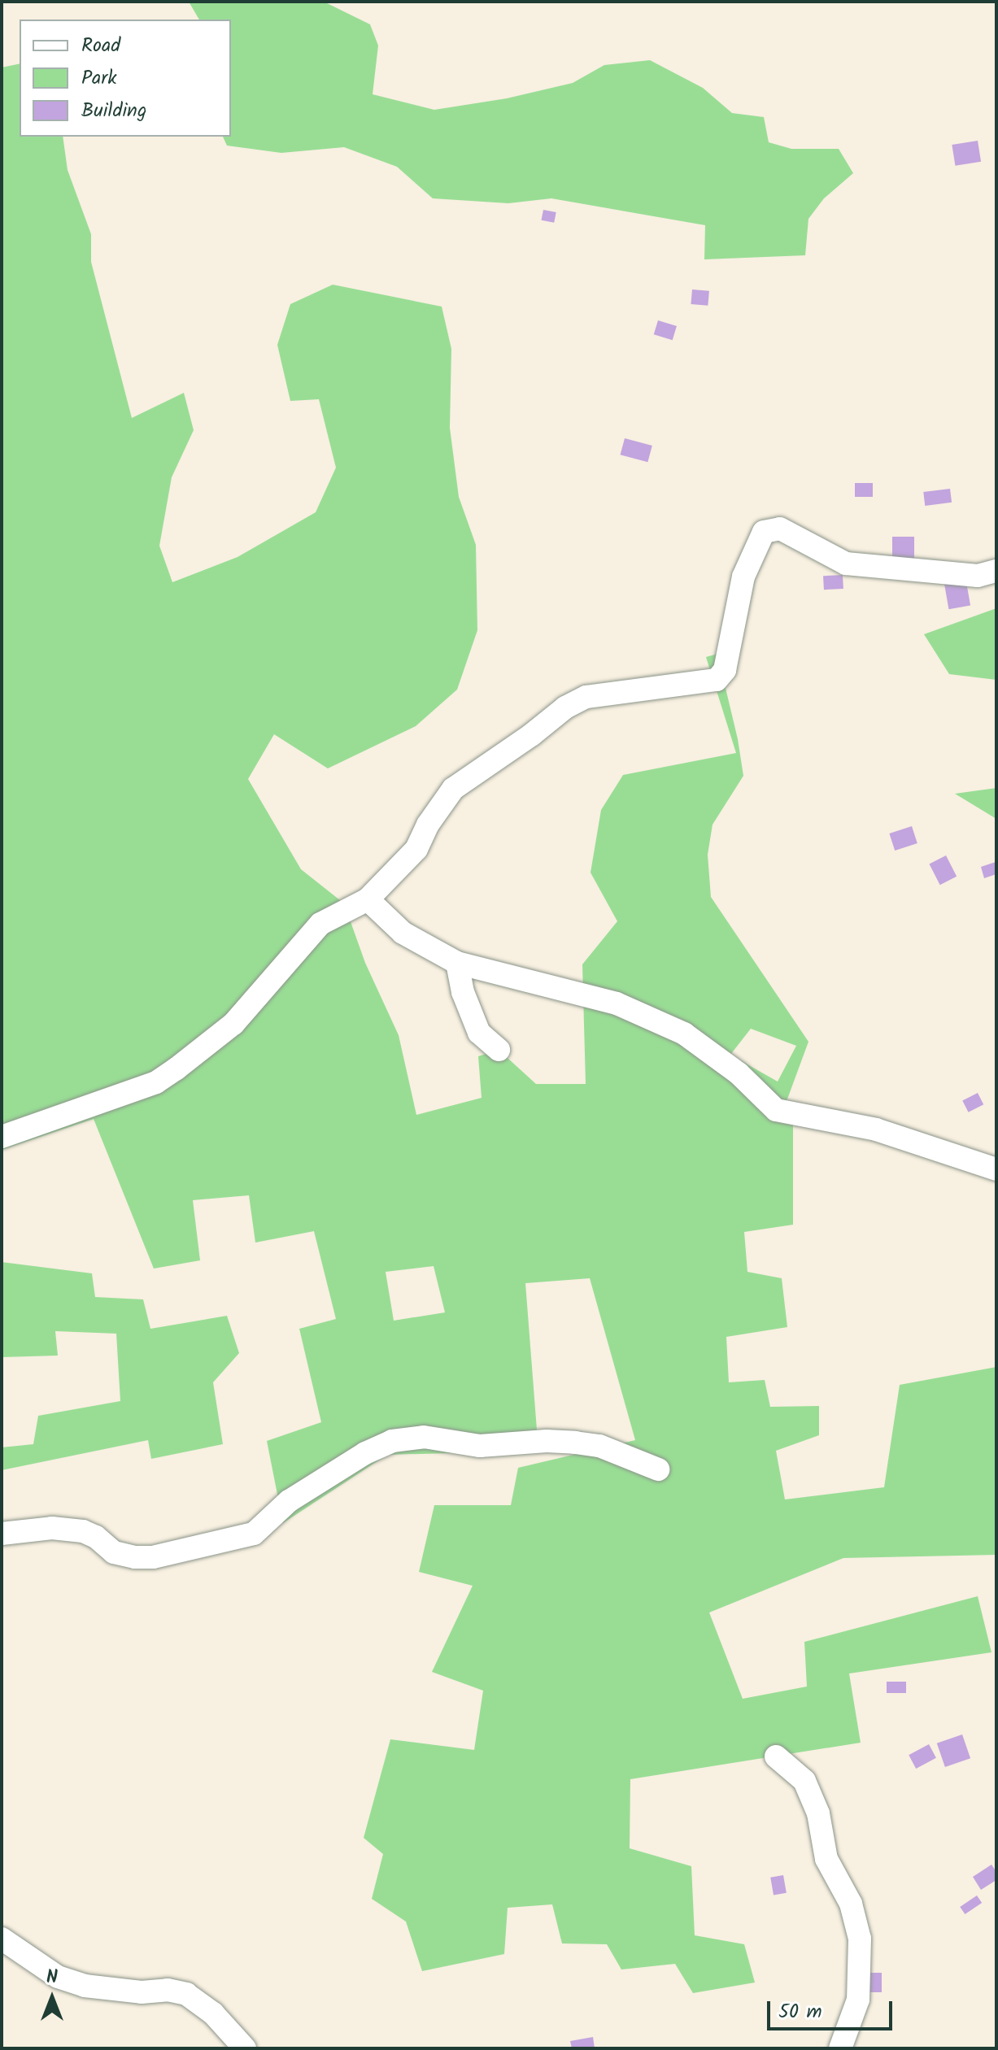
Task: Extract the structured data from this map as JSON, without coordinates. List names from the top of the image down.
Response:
{
  "legend": ["Road", "Park", "Building"],
  "scale_bar": "50 m",
  "north": "top"
}
